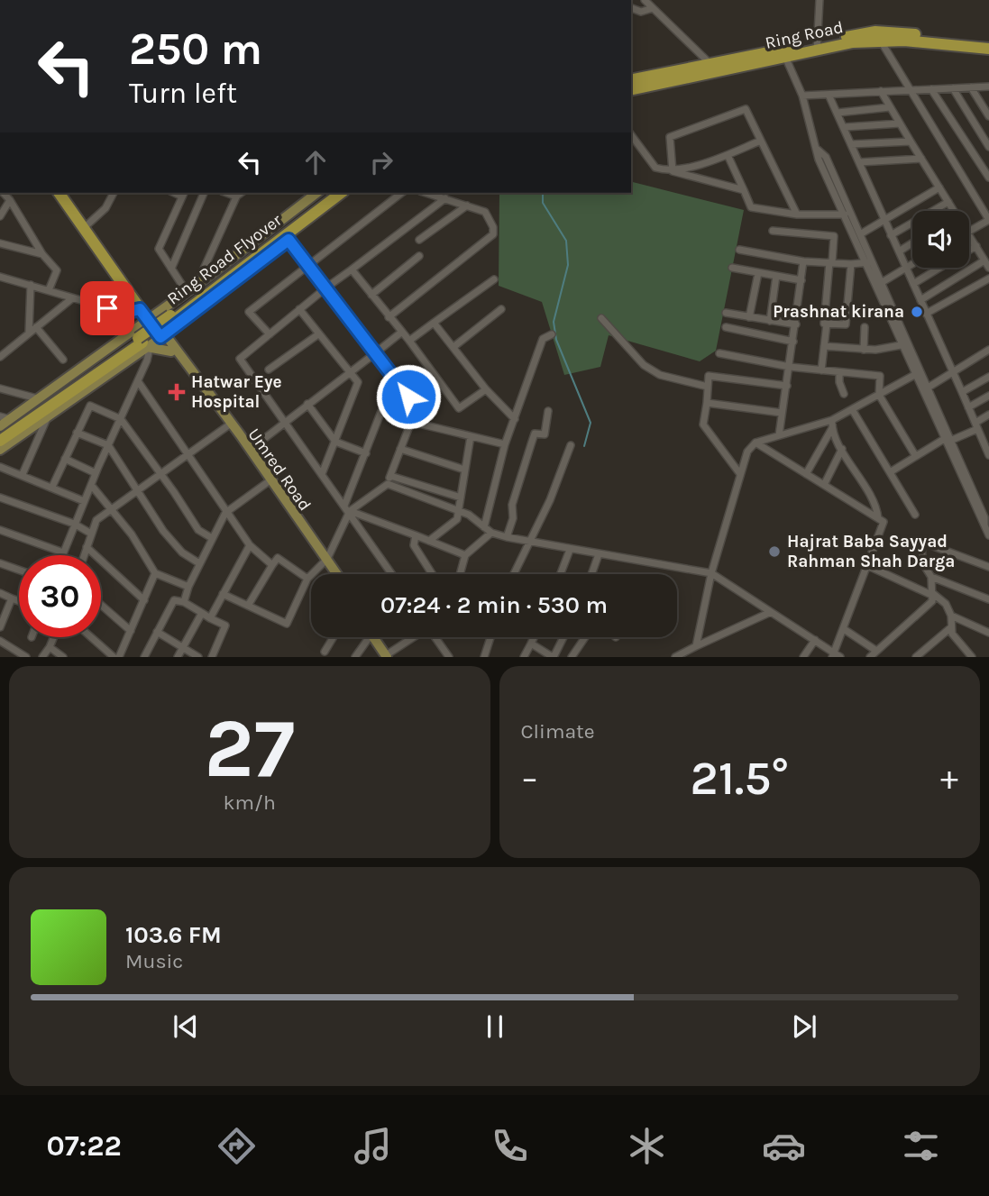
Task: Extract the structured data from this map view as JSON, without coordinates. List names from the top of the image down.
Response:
{
  "streets": {
    "highway": ["Ring Road", "Ring Road Flyover"],
    "main road": ["Umred Road"]
  },
  "places": {
    "other": ["Prashnat kirana", "Hajrat Baba Sayyad Rahman Shah Darga"],
    "health": ["Hatwar Eye Hospital"]
  },
  "page": {
    "turn": ["250 m", "Turn left"],
    "limit": "30",
    "trip": "07:24 · 2 min · 530 m",
    "tile": [
      ["27", "km/h"],
      "Climate"
    ],
    "heat": ["−", "21.5°", "+"],
    "song": ["103.6 FM", "Music"],
    "tabs": "07:22"
  }
}
